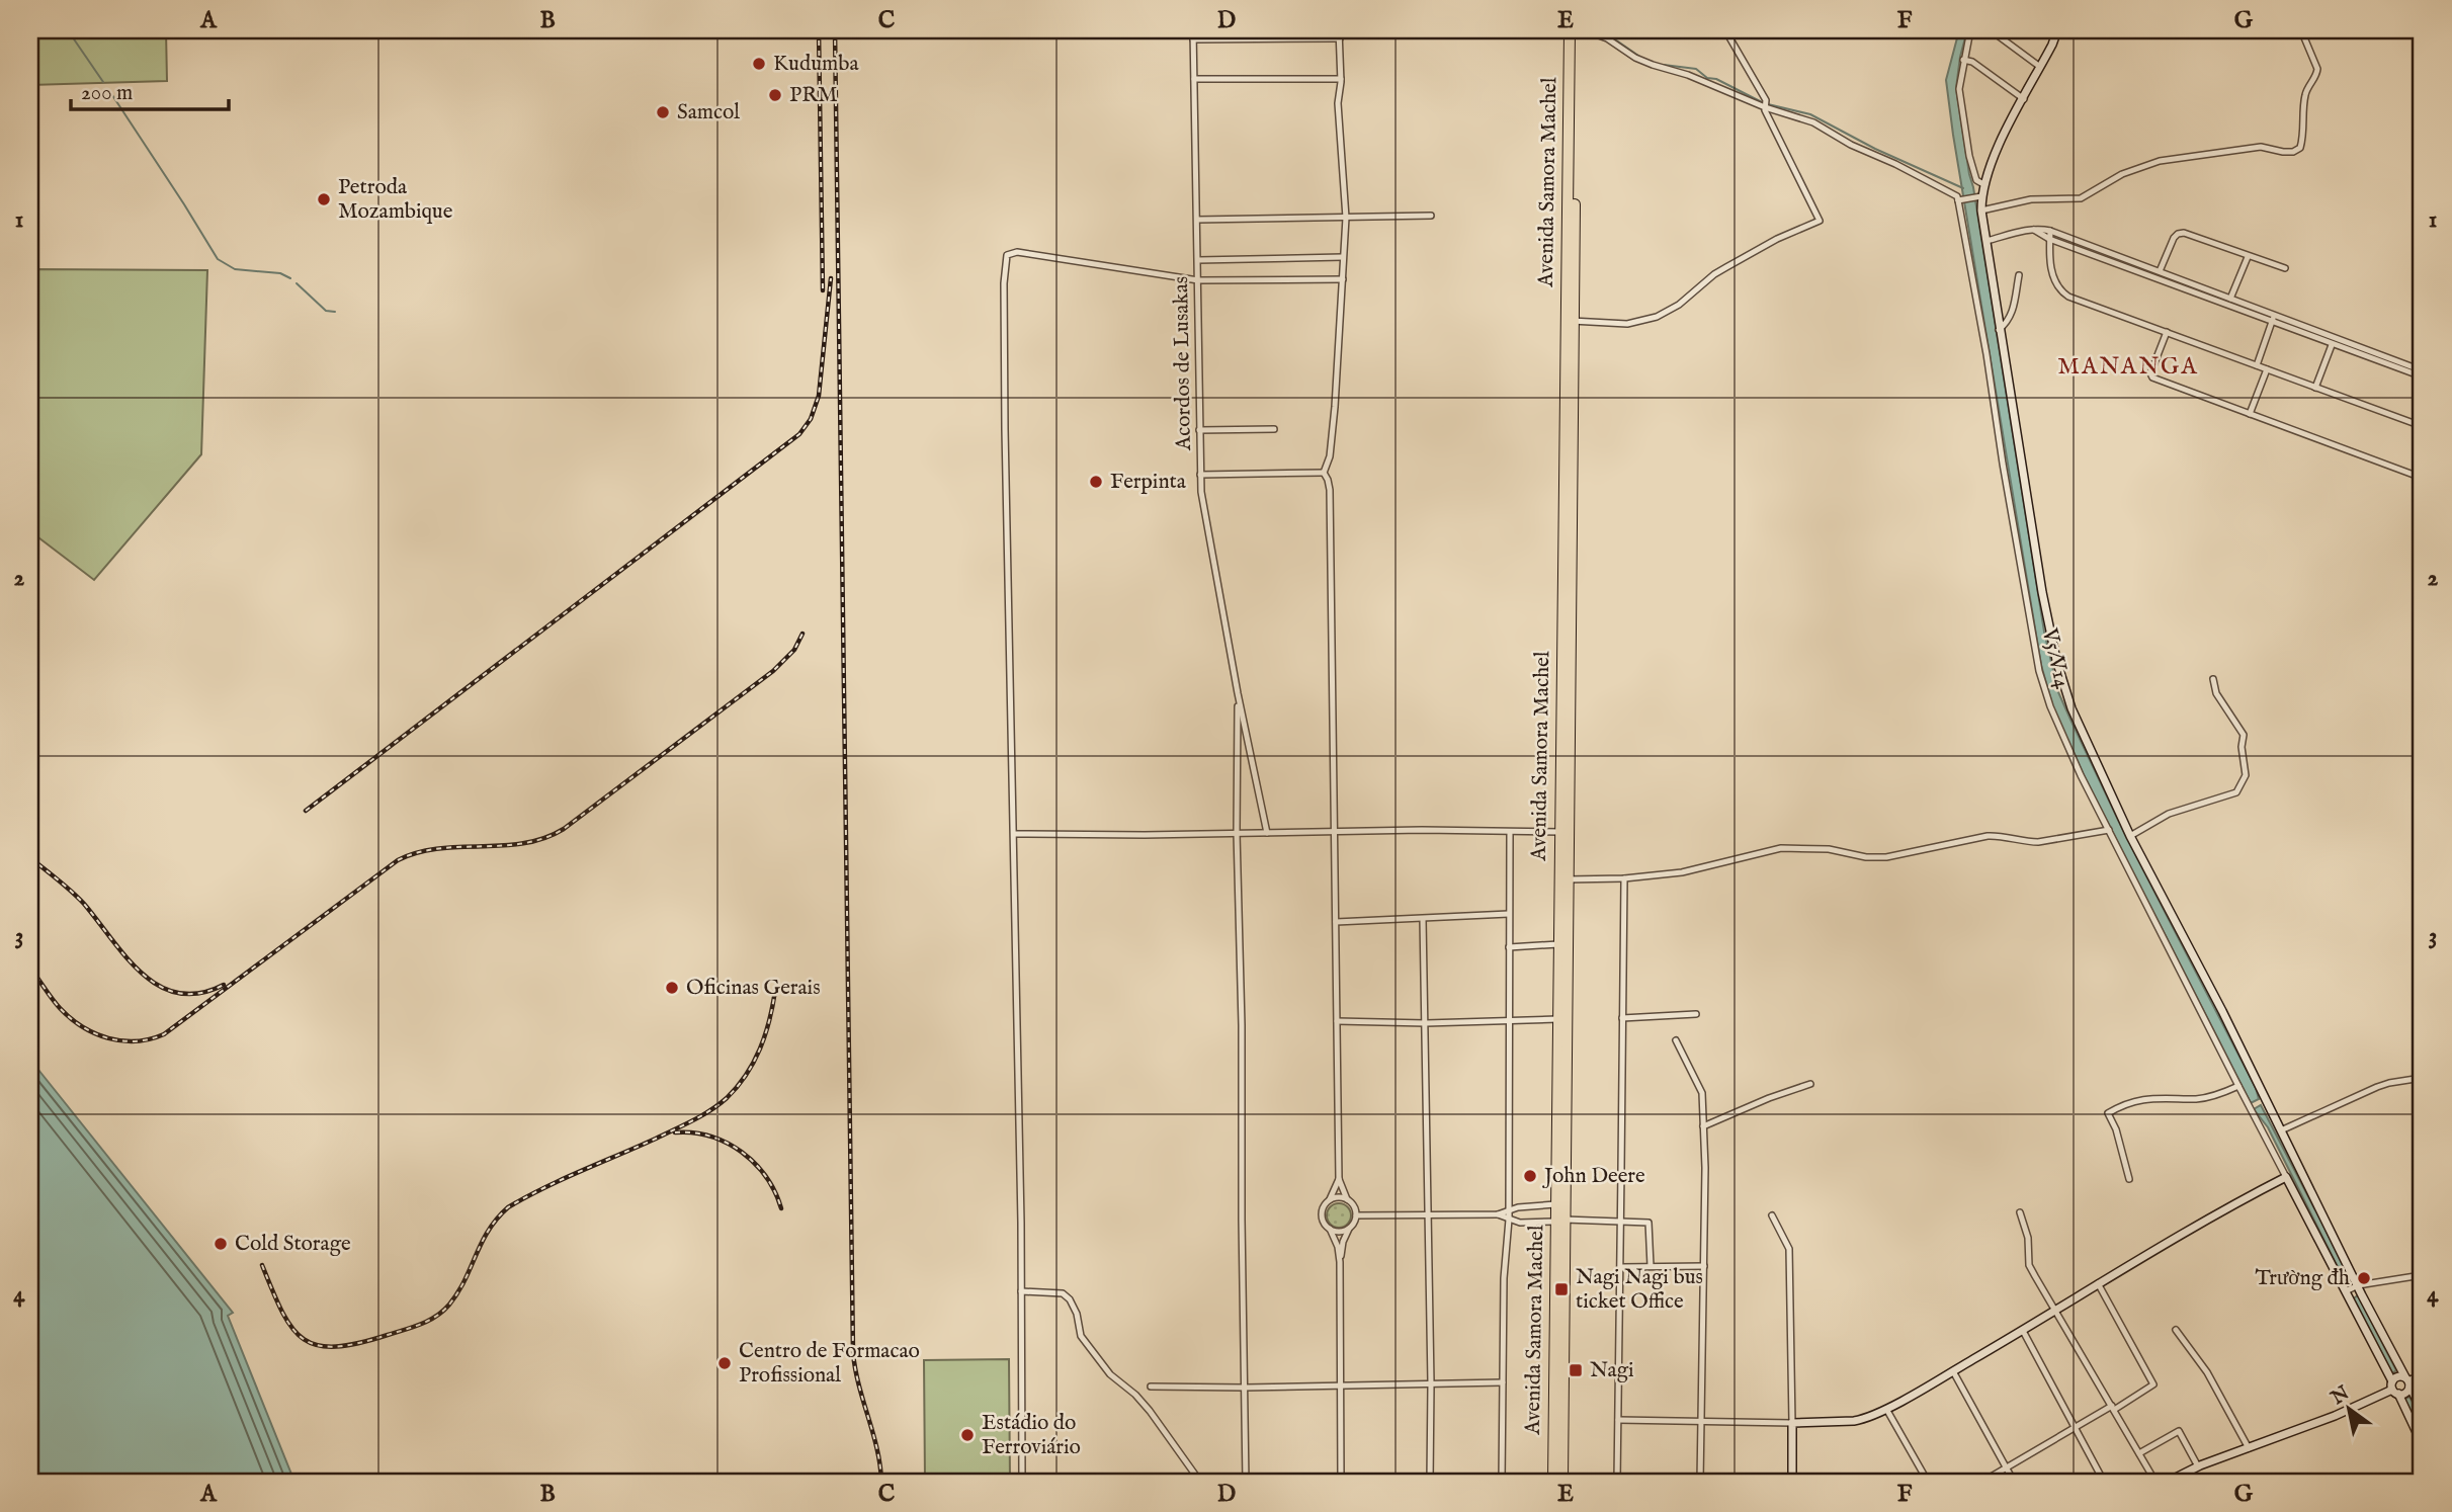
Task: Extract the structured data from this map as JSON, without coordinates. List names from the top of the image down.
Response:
{
  "streets": {
    "highway": ["Avenida Samora Machel"],
    "street": ["Acordos de Lusakas", "V5/V14"]
  },
  "districts": ["MANANGA"],
  "places": {
    "other": [
      "Kudumba",
      "PRM",
      "Samcol",
      "Petroda Mozambique",
      "Ferpinta",
      "Oficinas Gerais",
      "John Deere",
      "Cold Storage",
      "Trường đh",
      "Centro de Formacao Profissional",
      "Estádio do Ferroviário"
    ],
    "transit": ["Nagi Nagi bus ticket Office", "Nagi"]
  },
  "scale_bar": "200 m",
  "north": "top left",
  "grid": {
    "columns": [
      "A",
      "B",
      "C",
      "D",
      "E",
      "F",
      "G"
    ],
    "rows": [
      "1",
      "2",
      "3",
      "4"
    ]
  }
}
